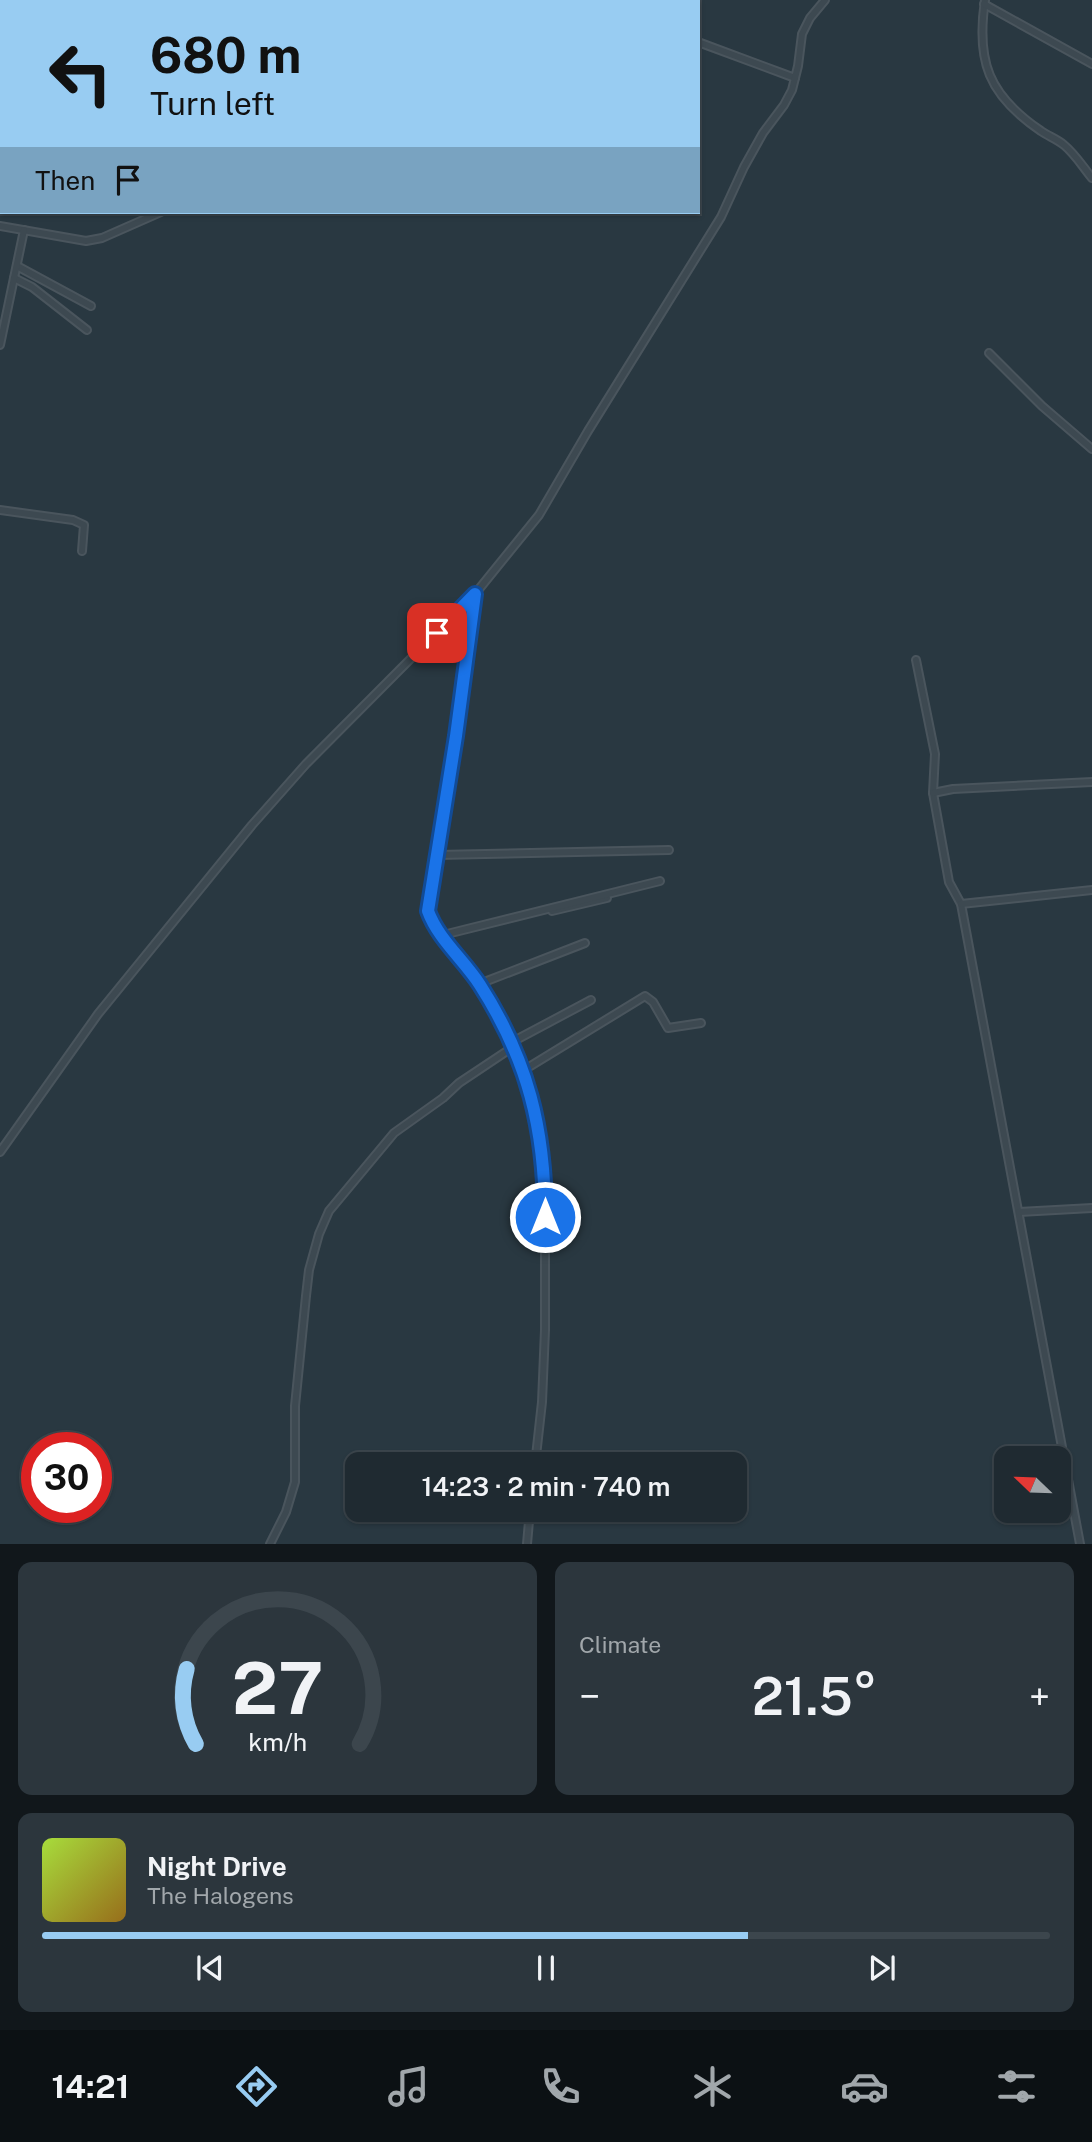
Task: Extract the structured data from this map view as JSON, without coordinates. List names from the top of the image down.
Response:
{
  "north": "top left",
  "page": {
    "turn": ["680 m", "Turn left"],
    "then": "Then",
    "limit": "30",
    "trip": "14:23 · 2 min · 740 m",
    "tile": "Climate",
    "heat": ["−", "21.5°", "+"],
    "song": ["Night Drive", "The Halogens"],
    "tabs": "14:21",
    "gauge": ["27", "km/h"]
  }
}
